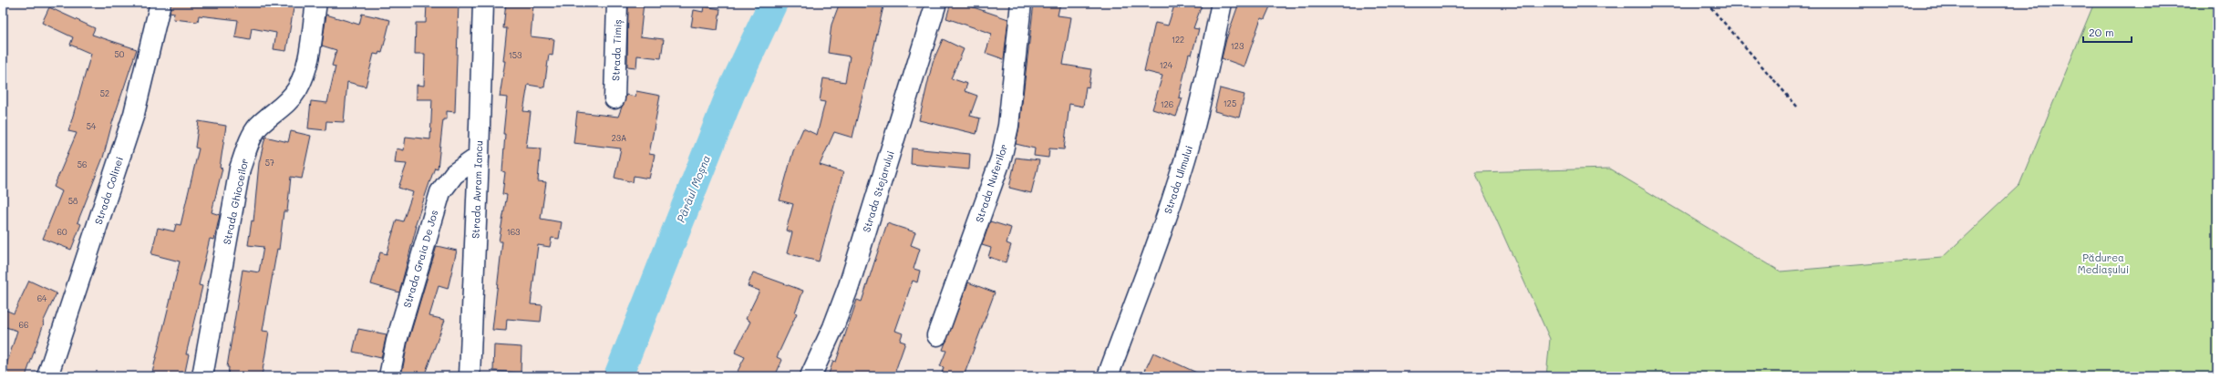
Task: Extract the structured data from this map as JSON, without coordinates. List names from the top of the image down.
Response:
{
  "streets": {
    "street": [
      "Strada Timiș",
      "Strada Ulmului",
      "Strada Nuferilor",
      "Strada Avram Iancu",
      "Strada Colinei",
      "Strada Stejarului",
      "Strada Ghioceilor",
      "Strada Graia De Jos"
    ]
  },
  "crossings": [
    ["Strada Avram Iancu", "Strada Graia De Jos"]
  ],
  "water": ["Pârâul Moșna"],
  "parks": ["Pădurea Mediașului"],
  "house_numbers": [
    "122",
    "123",
    "50",
    "153",
    "124",
    "52",
    "125",
    "126",
    "54",
    "23A",
    "57",
    "56",
    "58",
    "60",
    "163",
    "64",
    "66"
  ],
  "scale_bar": "20 m"
}
